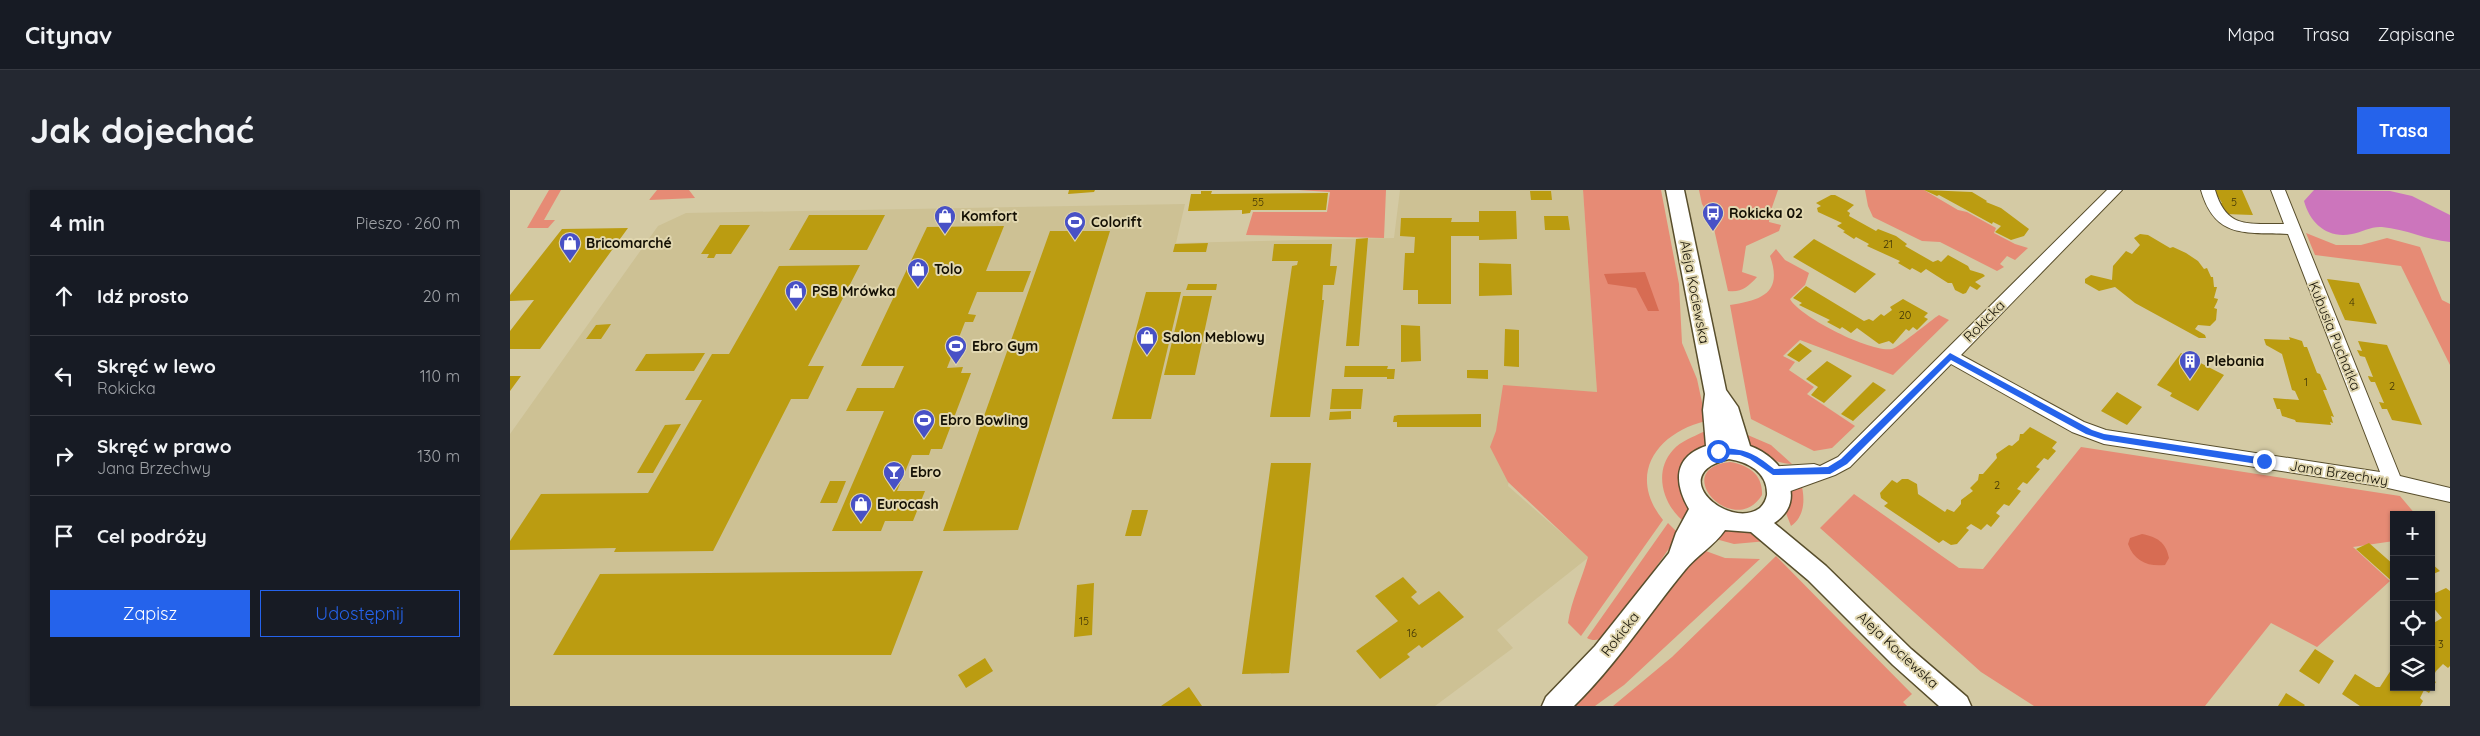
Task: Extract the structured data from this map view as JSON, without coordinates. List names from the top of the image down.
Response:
{
  "streets": {
    "street": [
      "Aleja Kociewska",
      "Rokicka",
      "Kubusia Puchatka",
      "Jana Brzechwy"
    ]
  },
  "crossings": [
    ["Aleja Kociewska", "Rokicka"],
    ["Rokicka", "Jana Brzechwy"],
    ["Kubusia Puchatka", "Jana Brzechwy"]
  ],
  "places": {
    "bus stop": ["Rokicka 02"],
    "shop": [
      "Komfort",
      "Bricomarché",
      "Tolo",
      "PSB Mrówka",
      "Salon Meblowy",
      "Eurocash"
    ],
    "sports": ["Colorift", "Ebro Gym", "Ebro Bowling"],
    "building": ["Plebania"],
    "bar": ["Ebro"]
  },
  "house_numbers": [
    "55",
    "5",
    "21",
    "4",
    "20",
    "1",
    "2",
    "2",
    "15",
    "16",
    "3"
  ],
  "page": {
    "header": "Citynav",
    "nav": ["Mapa", "Trasa", "Zapisane"],
    "buttons": [
      "Trasa",
      ["Zapisz", "Udostępnij"]
    ],
    "title": "Jak dojechać",
    "heading": ["4 min", "Pieszo · 260 m"],
    "list": [
      ["Idź prosto", "20 m"],
      ["Skręć w lewo", "Rokicka", "110 m"],
      ["Skręć w prawo", "Jana Brzechwy", "130 m"],
      "Cel podróży"
    ],
    "map_buttons": ["+", "−"]
  }
}
